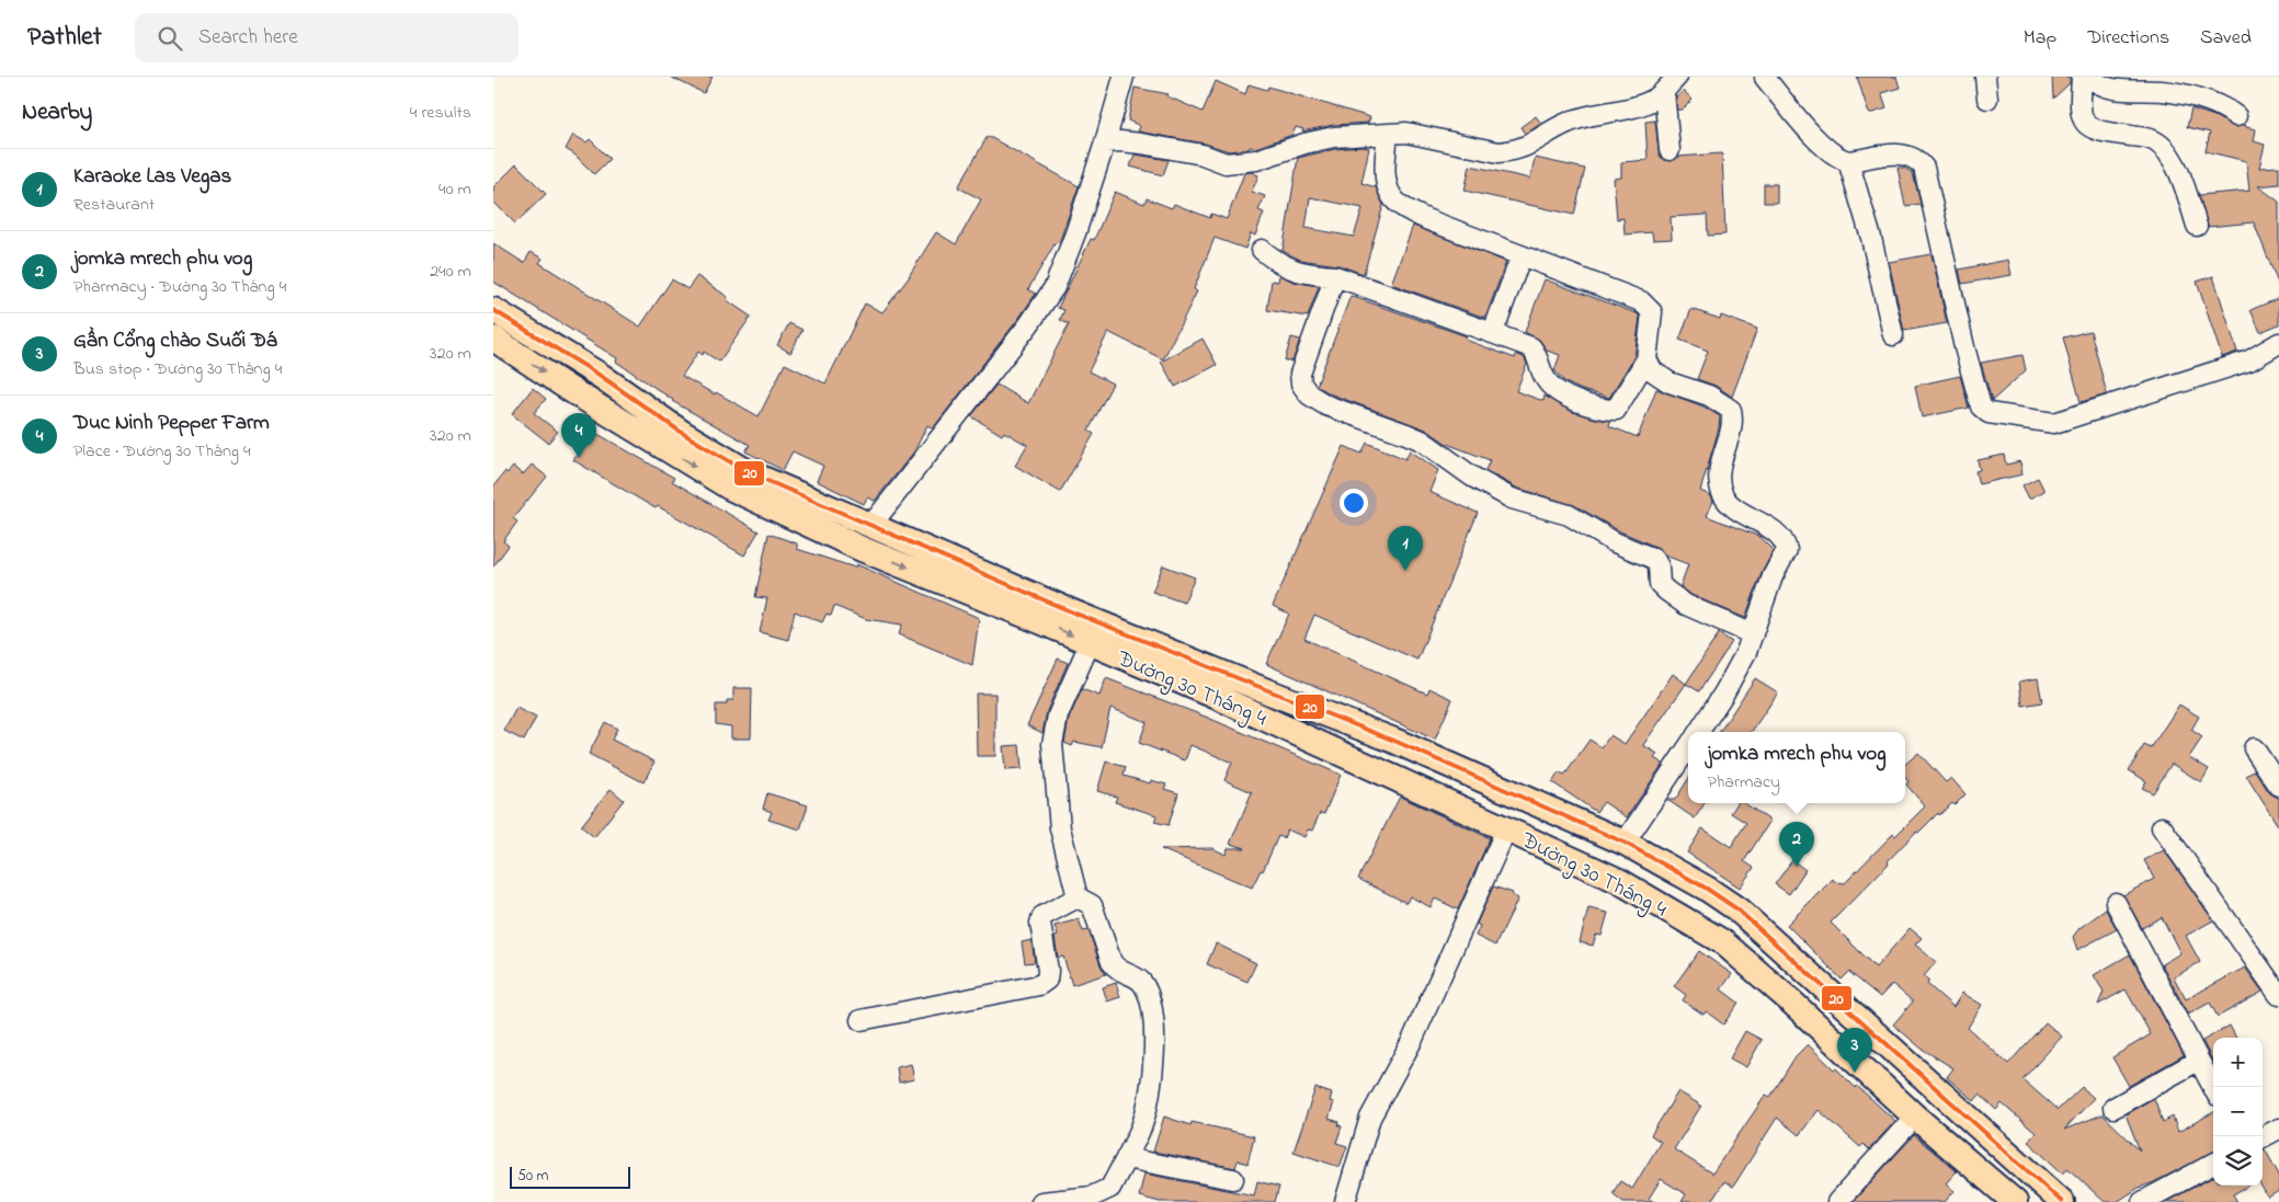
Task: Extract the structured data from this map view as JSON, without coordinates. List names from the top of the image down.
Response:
{
  "streets": {
    "main road": ["Đường 30 Tháng 4"]
  },
  "lines": ["transit line 20"],
  "scale_bar": "50 m",
  "page": {
    "header": "Pathlet",
    "search": "Search here",
    "nav": ["Map", "Directions", "Saved"],
    "heading": ["Nearby", "4 results"],
    "list": [
      {
        "mark": "1",
        "name": "Karaoke Las Vegas",
        "note": "Restaurant",
        "value": "40 m"
      },
      {
        "mark": "2",
        "name": "jomka mrech phu vog",
        "note": "Pharmacy · Đường 30 Tháng 4",
        "value": "240 m"
      },
      {
        "mark": "3",
        "name": "Gần Cổng chào Suối Đá",
        "note": "Bus stop · Đường 30 Tháng 4",
        "value": "320 m"
      },
      {
        "mark": "4",
        "name": "Duc Ninh Pepper Farm",
        "note": "Place · Đường 30 Tháng 4",
        "value": "320 m"
      }
    ],
    "pins": [
      "4",
      "1",
      "2",
      "3"
    ],
    "popup": ["jomka mrech phu vog", "Pharmacy"],
    "map_buttons": ["+", "−"],
    "scale": "50 m"
  }
}
